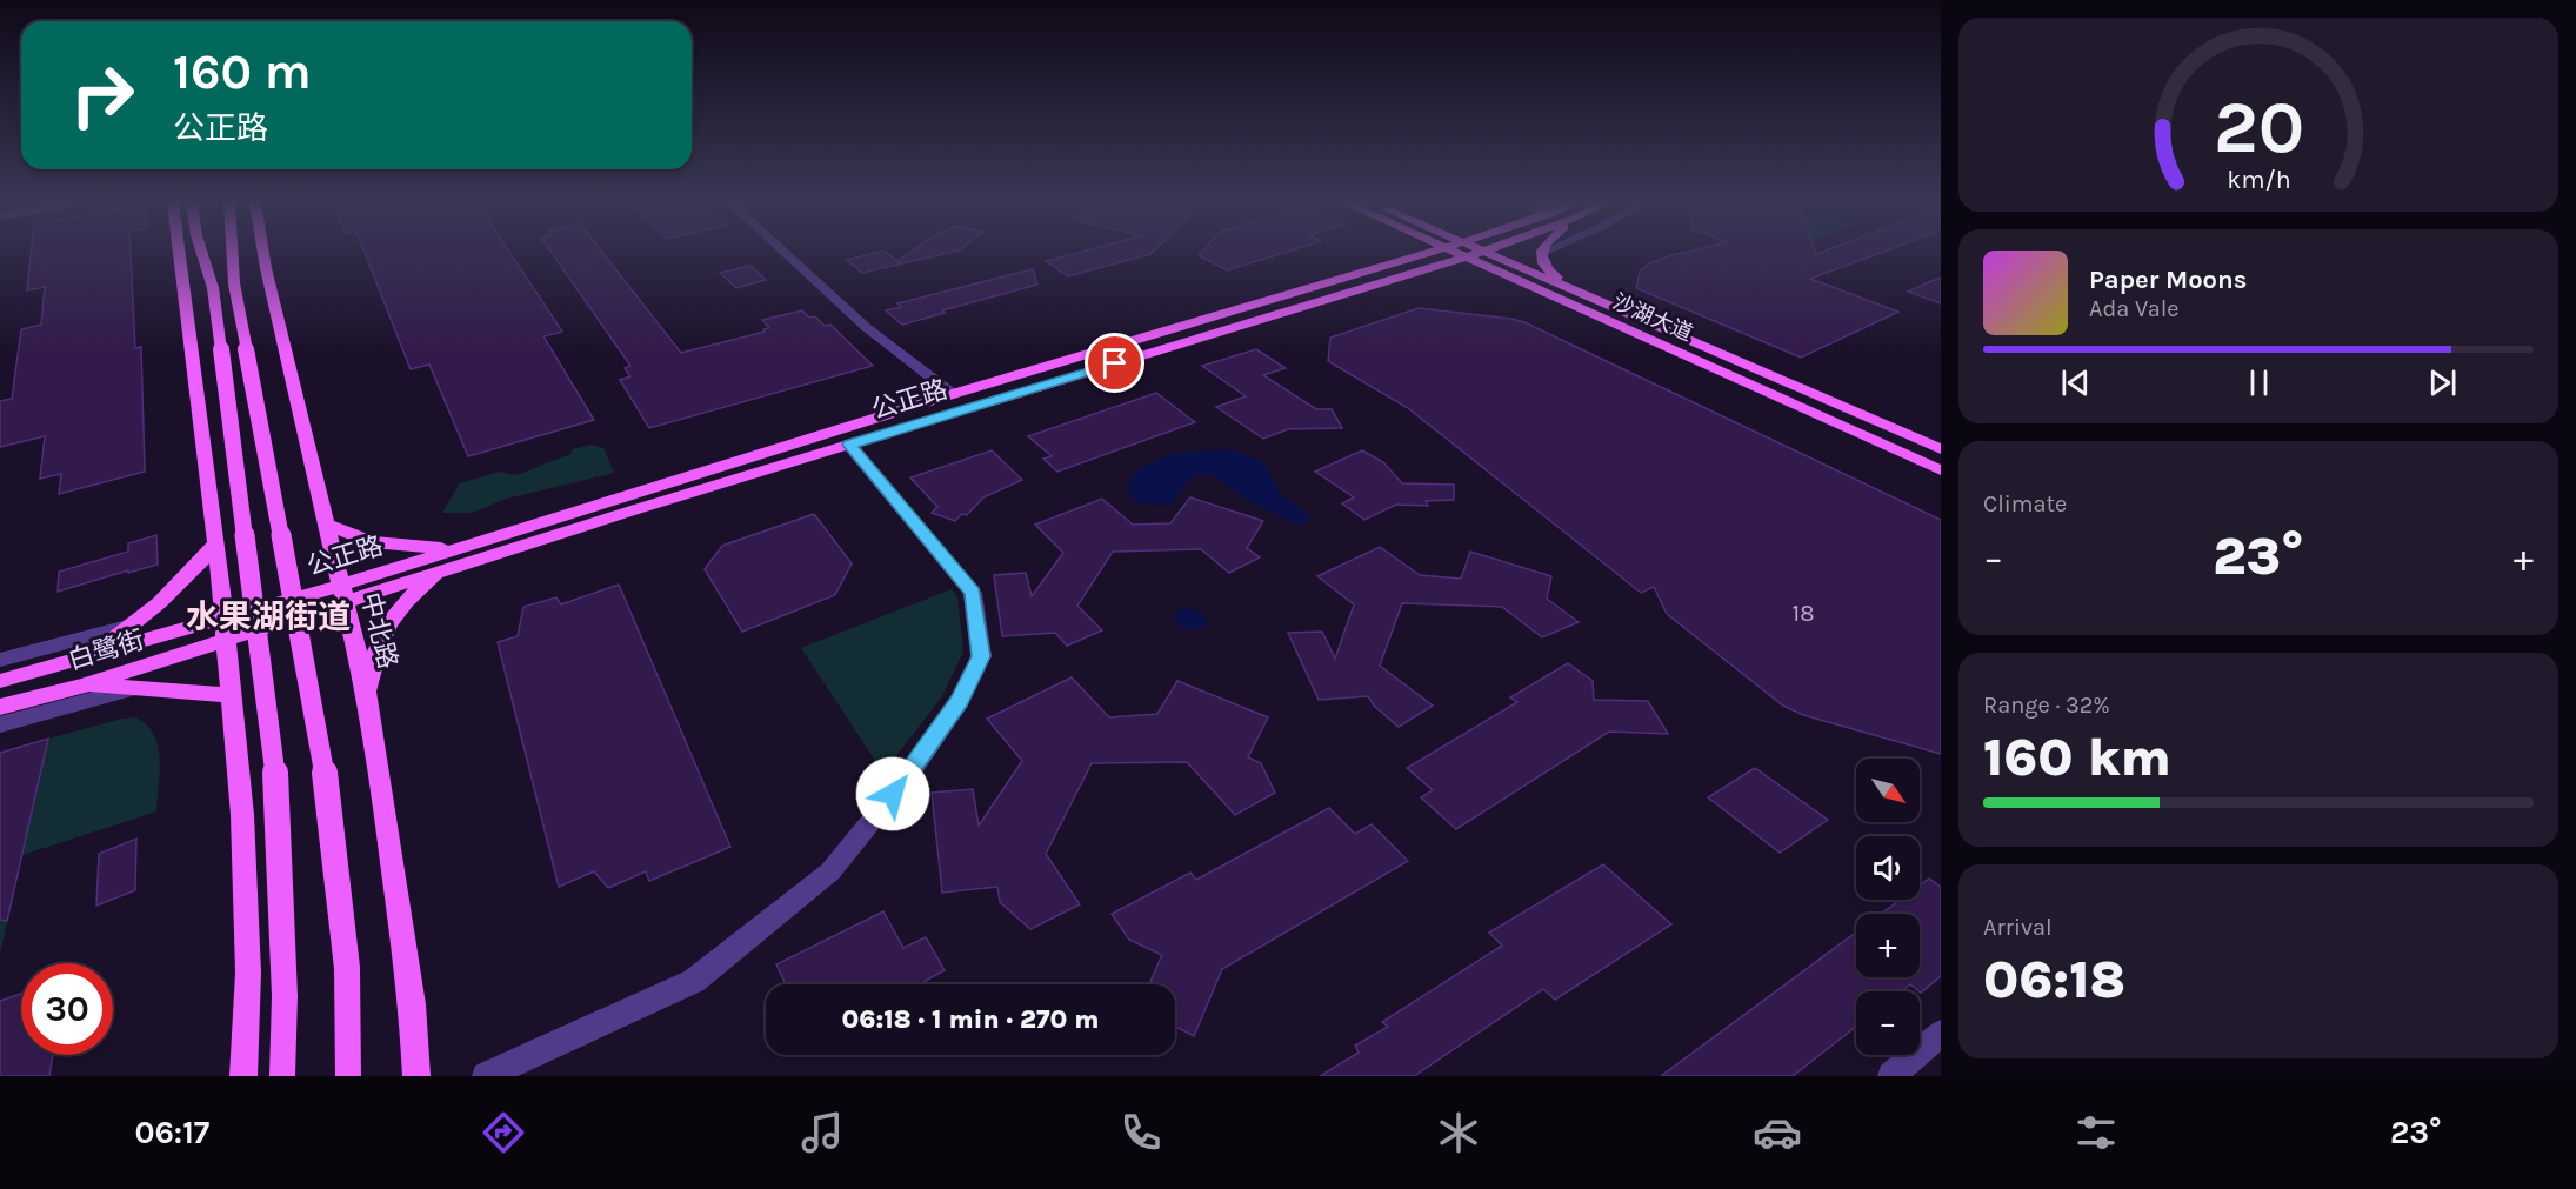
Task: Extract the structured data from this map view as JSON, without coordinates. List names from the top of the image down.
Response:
{
  "streets": {
    "main road": [
      "沙湖大道",
      "公正路",
      "中北路",
      "白鹭街"
    ]
  },
  "crossings": [
    ["公正路", "中北路"],
    ["公正路", "白鹭街"]
  ],
  "districts": ["水果湖街道"],
  "house_numbers": ["18"],
  "north": "bottom right",
  "page": {
    "turn": ["160 m", "公正路"],
    "song": ["Paper Moons", "Ada Vale"],
    "tile": [
      "Climate",
      ["Range · 32%", "160 km"],
      ["Arrival", "06:18"]
    ],
    "heat": ["−", "23°", "+"],
    "map_buttons": ["+", "−"],
    "limit": "30",
    "trip": "06:18 · 1 min · 270 m",
    "tabs": ["06:17", "23°"],
    "gauge": ["20", "km/h"]
  }
}
